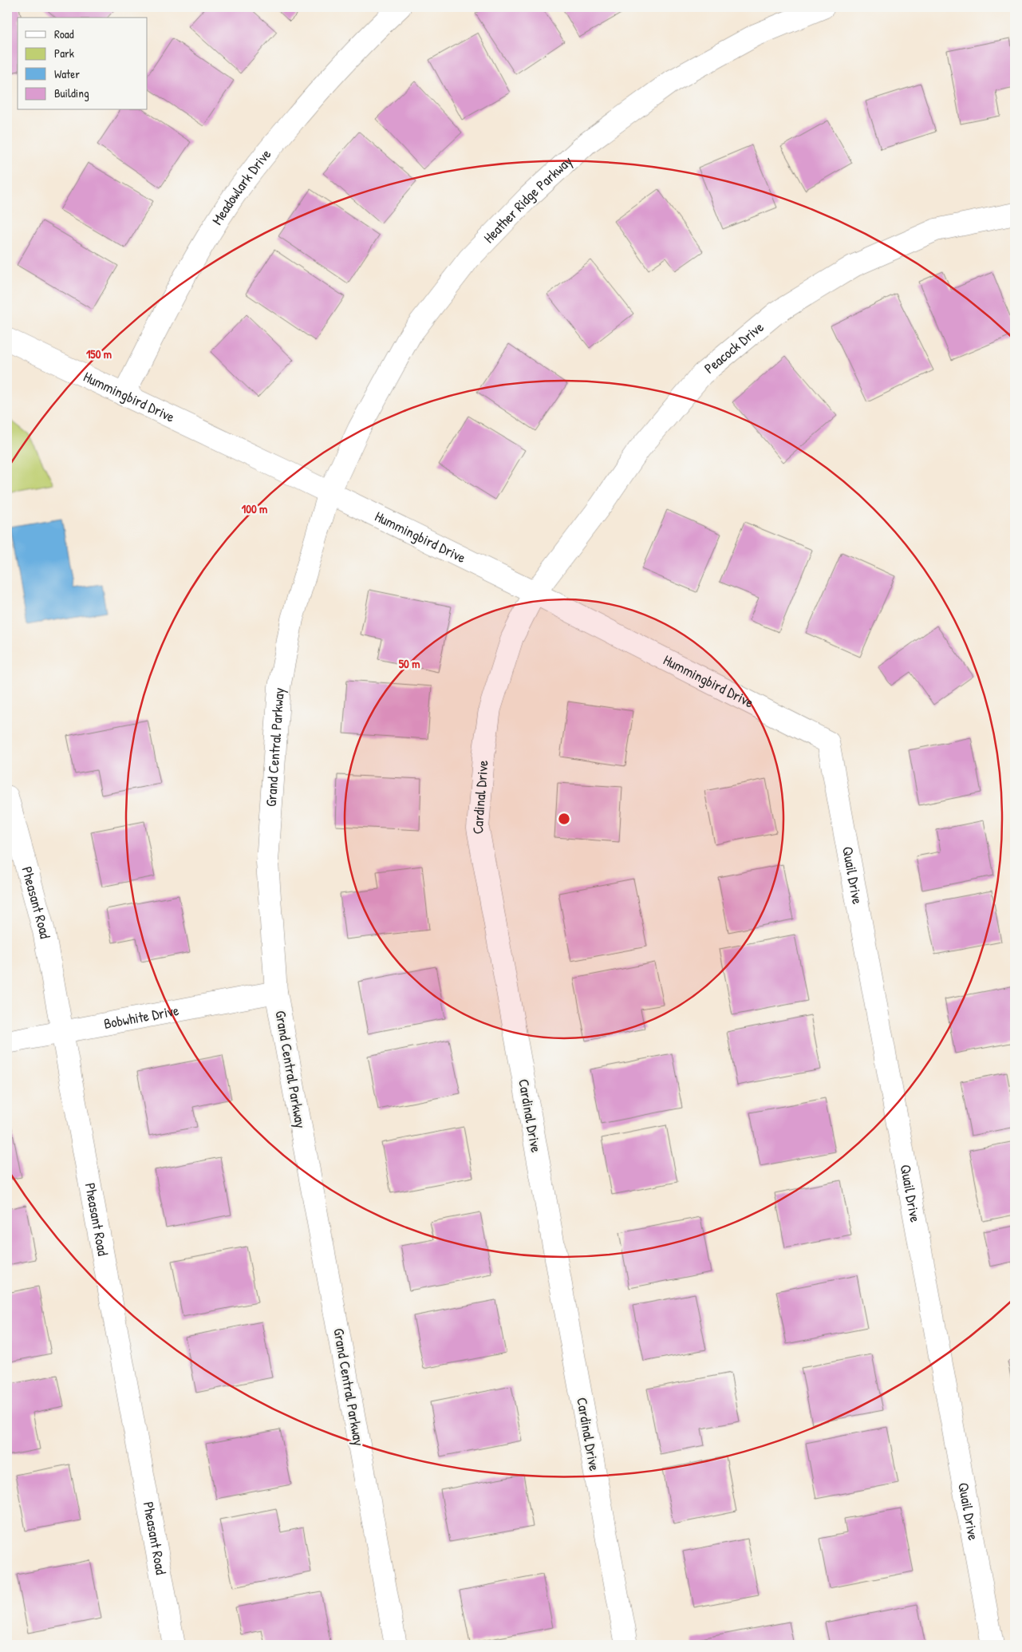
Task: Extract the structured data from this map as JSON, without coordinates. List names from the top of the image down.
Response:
{
  "streets": {
    "street": [
      "Meadowlark Drive",
      "Heather Ridge Parkway",
      "Peacock Drive",
      "Hummingbird Drive",
      "Grand Central Parkway",
      "Cardinal Drive",
      "Quail Drive",
      "Pheasant Road",
      "Bobwhite Drive"
    ]
  },
  "crossings": [
    ["Meadowlark Drive", "Hummingbird Drive"],
    ["Heather Ridge Parkway", "Hummingbird Drive"],
    ["Heather Ridge Parkway", "Grand Central Parkway"],
    ["Peacock Drive", "Hummingbird Drive"],
    ["Peacock Drive", "Cardinal Drive"],
    ["Hummingbird Drive", "Grand Central Parkway"],
    ["Hummingbird Drive", "Cardinal Drive"],
    ["Hummingbird Drive", "Quail Drive"],
    ["Grand Central Parkway", "Bobwhite Drive"],
    ["Pheasant Road", "Bobwhite Drive"]
  ],
  "legend": [
    "Road",
    "Park",
    "Water",
    "Building"
  ],
  "rings": ["150 m", "100 m", "50 m"]
}
